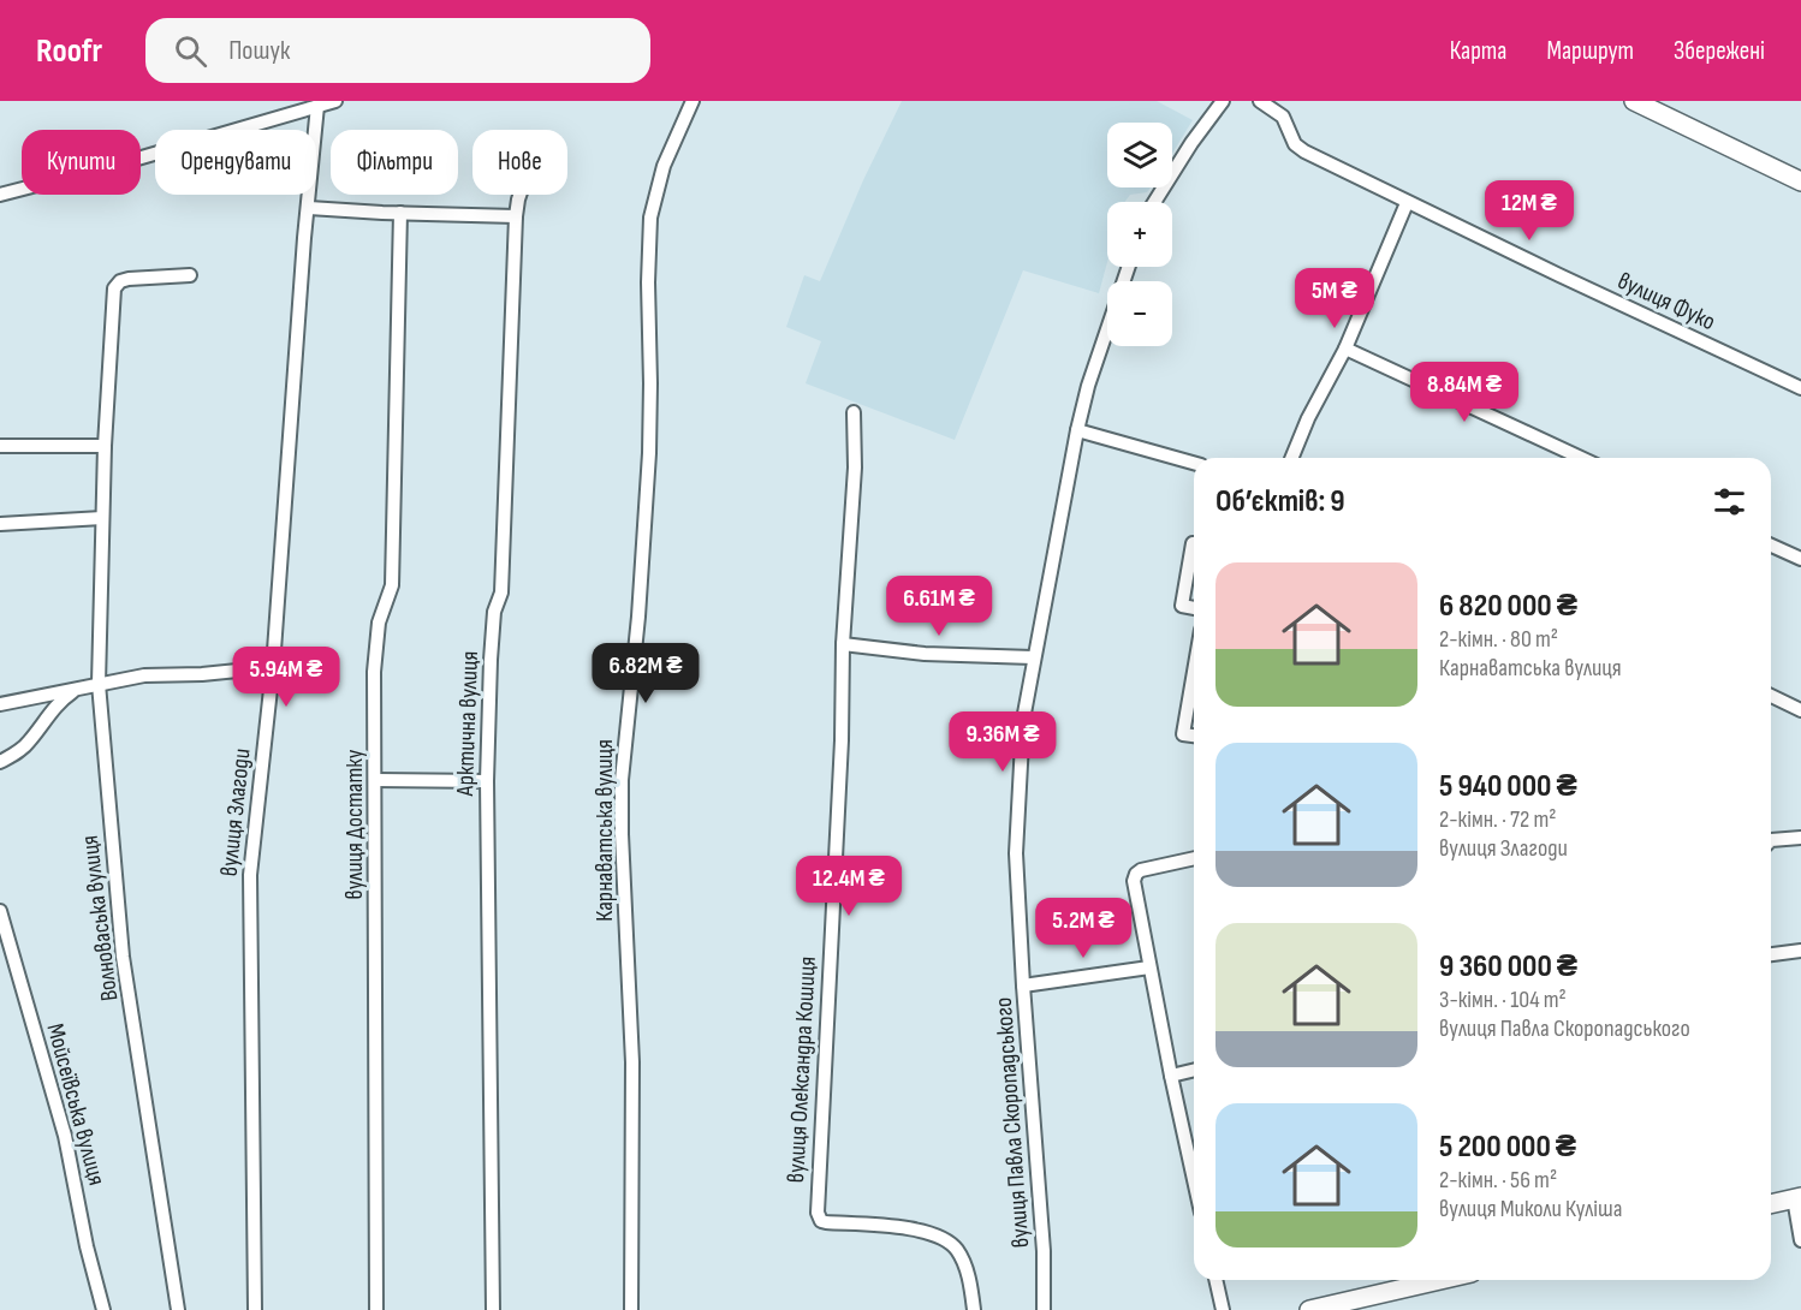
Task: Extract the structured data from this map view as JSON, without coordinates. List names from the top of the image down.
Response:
{
  "streets": {
    "street": [
      "вулиця Фуко",
      "Арктична вулиця",
      "вулиця Злагоди",
      "вулиця Достатку",
      "Карнаватська вулиця",
      "Волноваська вулиця",
      "вулиця Олександра Кошиця",
      "Мойсеївська вулиця",
      "вулиця Павла Скоропадського"
    ]
  },
  "page": {
    "header": "Roofr",
    "search": "Пошук",
    "nav": ["Карта", "Маршрут", "Збережені"],
    "map_buttons": ["+", "−"],
    "chip": [
      "Купити",
      "Орендувати",
      "Фільтри",
      "Нове"
    ],
    "price": [
      "12M ₴",
      "5M ₴",
      "8.84M ₴",
      "6.61M ₴",
      "6.82M ₴",
      "5.94M ₴",
      "9.36M ₴",
      "12.4M ₴",
      "5.2M ₴"
    ],
    "heading": "Об’єктів: 9",
    "list": [
      {
        "name": "6 820 000 ₴",
        "note": "2-кімн. · 80 m² · Карнаватська вулиця"
      },
      {
        "name": "5 940 000 ₴",
        "note": "2-кімн. · 72 m² · вулиця Злагоди"
      },
      {
        "name": "9 360 000 ₴",
        "note": "3-кімн. · 104 m² · вулиця Павла Скоропадського"
      },
      {
        "name": "5 200 000 ₴",
        "note": "2-кімн. · 56 m² · вулиця Миколи Куліша"
      }
    ]
  }
}
